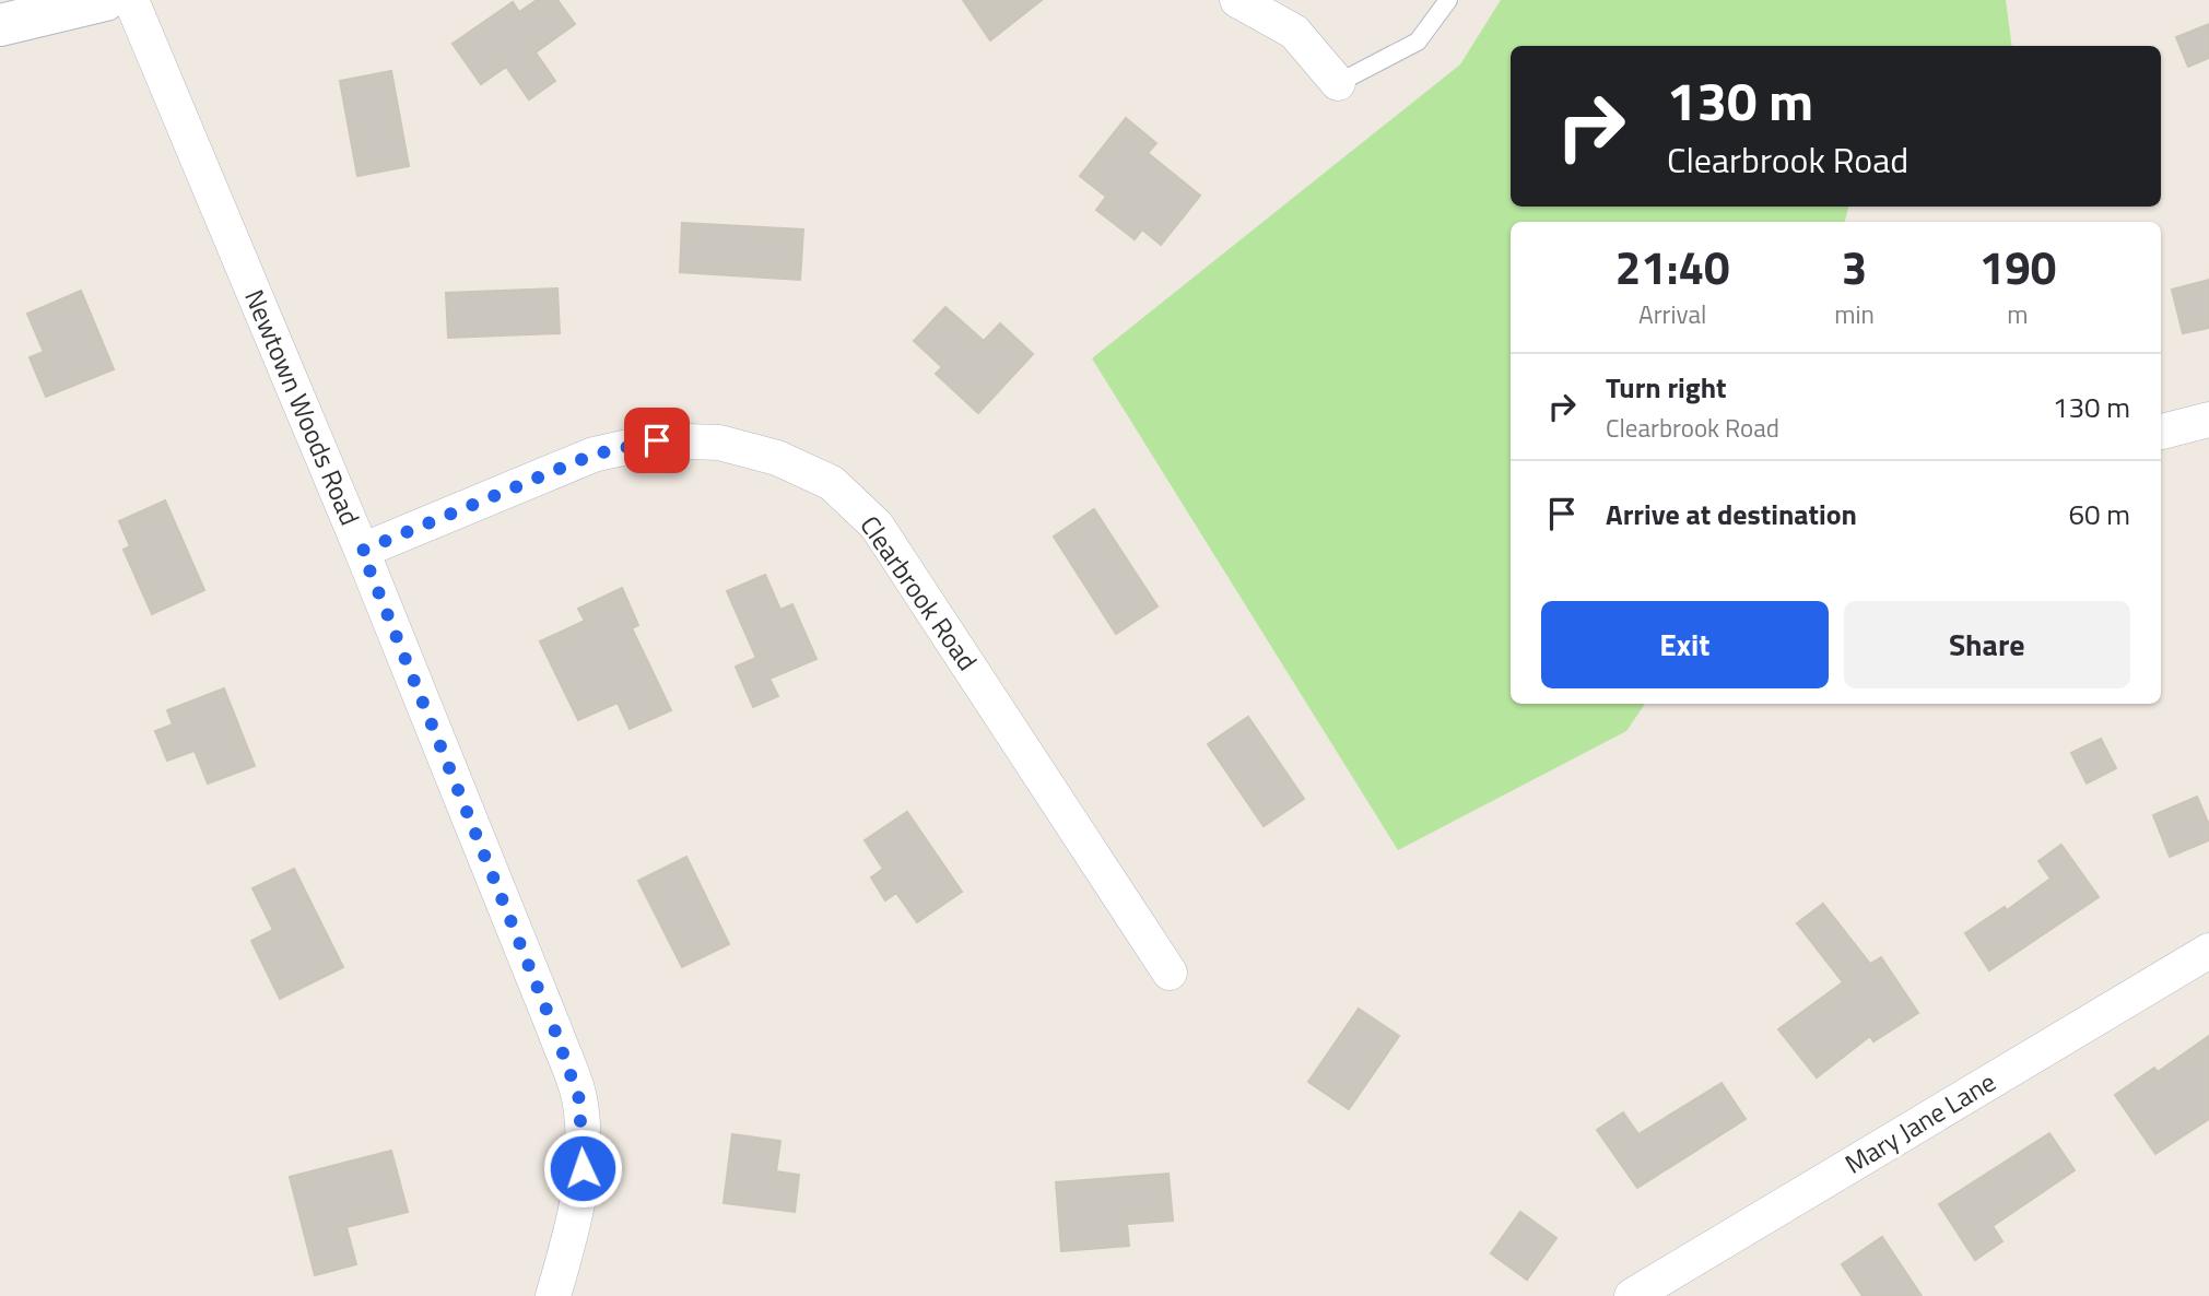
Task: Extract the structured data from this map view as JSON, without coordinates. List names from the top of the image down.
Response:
{
  "streets": {
    "street": ["Newtown Woods Road", "Clearbrook Road", "Mary Jane Lane"]
  },
  "crossings": [
    ["Newtown Woods Road", "Clearbrook Road"]
  ],
  "page": {
    "turn": ["130 m", "Clearbrook Road"],
    "eta": [
      "21:40",
      "Arrival",
      "3",
      "min",
      "190",
      "m"
    ],
    "list": [
      {
        "name": "Turn right",
        "note": "Clearbrook Road",
        "value": "130 m"
      },
      {
        "name": "Arrive at destination",
        "value": "60 m"
      }
    ],
    "buttons": ["Exit", "Share"]
  }
}
